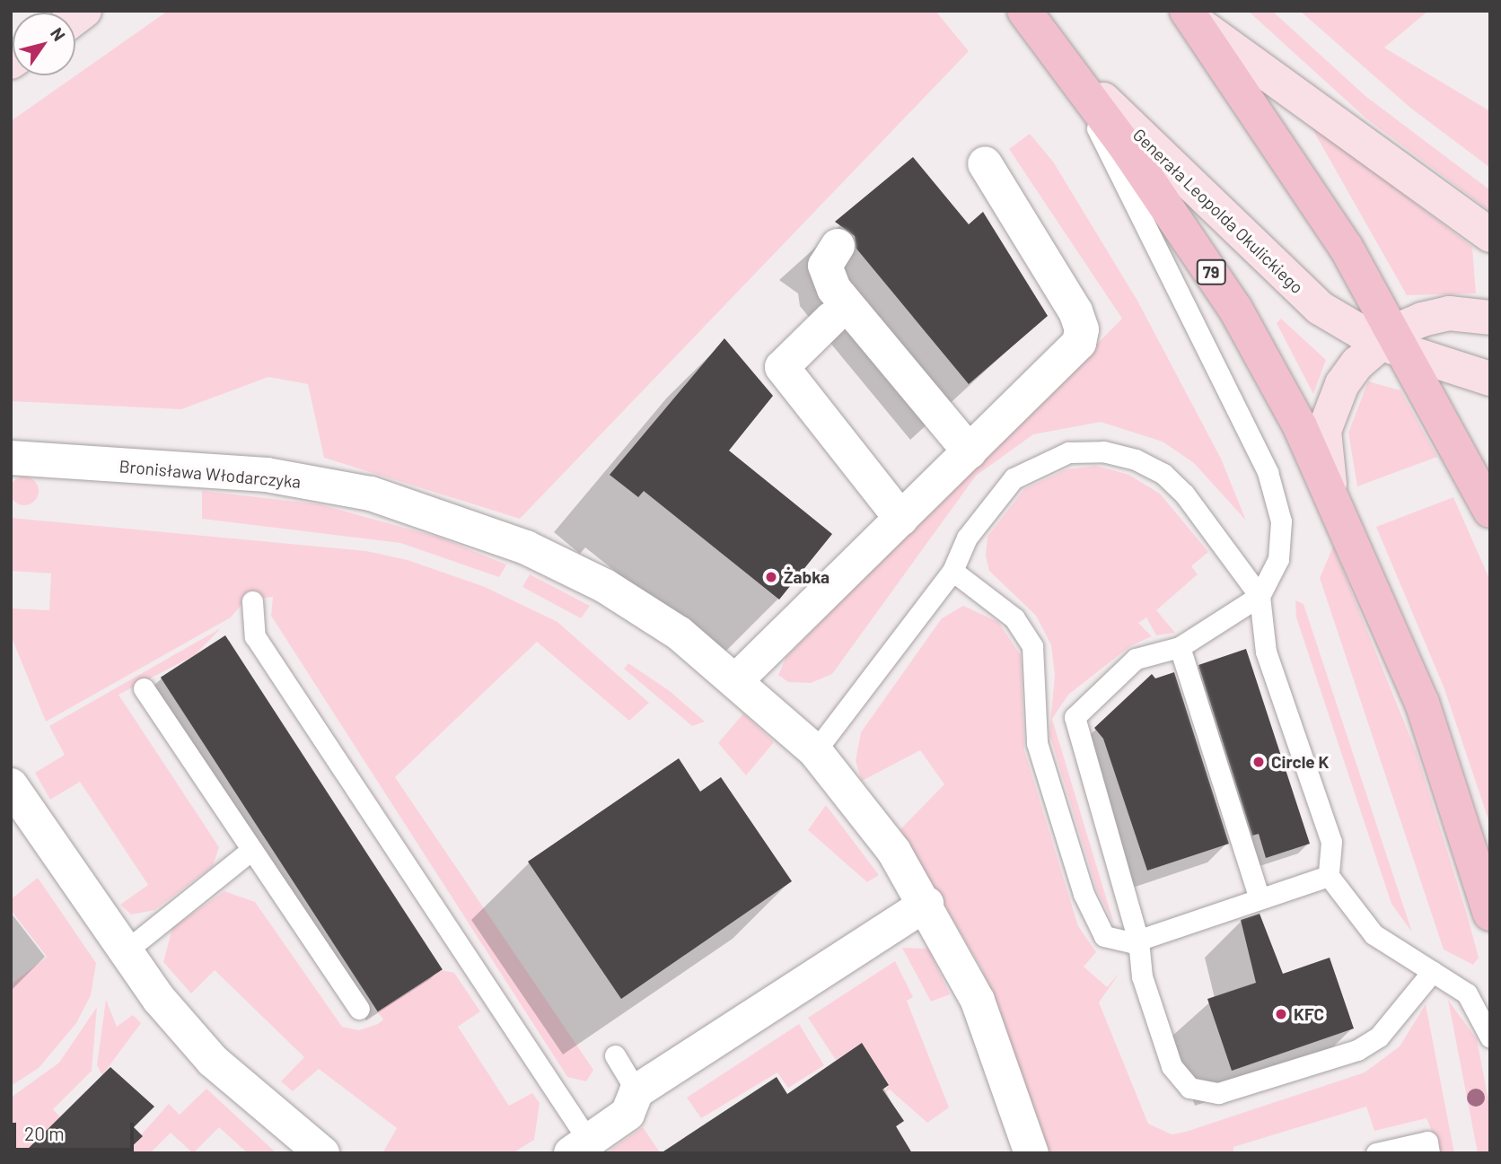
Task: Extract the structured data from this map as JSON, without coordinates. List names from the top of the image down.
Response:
{
  "streets": {
    "main road": ["Generała Leopolda Okulickiego", "79"],
    "street": ["Bronisława Włodarczyka"]
  },
  "crossings": [
    ["Generała Leopolda Okulickiego", "79"]
  ],
  "places": ["Żabka", "Circle K", "KFC"],
  "scale_bar": "20 m",
  "north": "top right"
}
